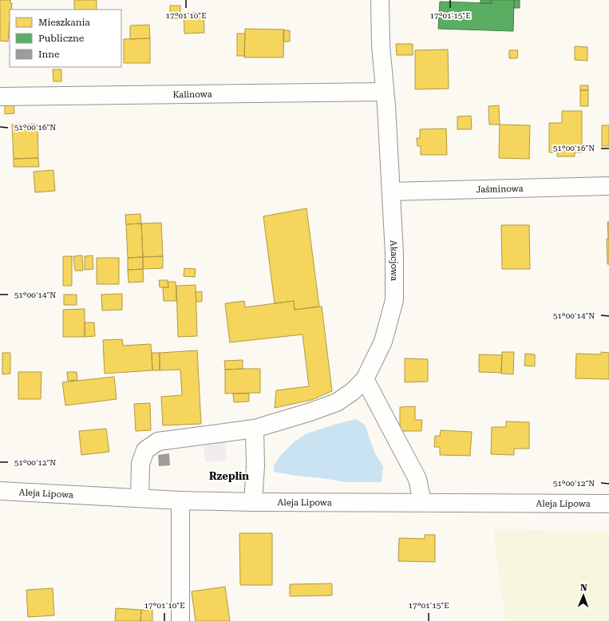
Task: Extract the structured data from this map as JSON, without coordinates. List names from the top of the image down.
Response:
{
  "streets": {
    "street": [
      "Kalinowa",
      "Jaśminowa",
      "Akacjowa",
      "Aleja Lipowa"
    ]
  },
  "crossings": [
    ["Kalinowa", "Akacjowa"],
    ["Jaśminowa", "Akacjowa"]
  ],
  "districts": ["Rzeplin"],
  "legend": ["Mieszkania", "Publiczne", "Inne"],
  "north": "top",
  "coordinates": [
    "17°01'10\"E",
    "17°01'15\"E",
    "51°00'16\"N",
    "51°00'14\"N",
    "51°00'12\"N"
  ]
}
